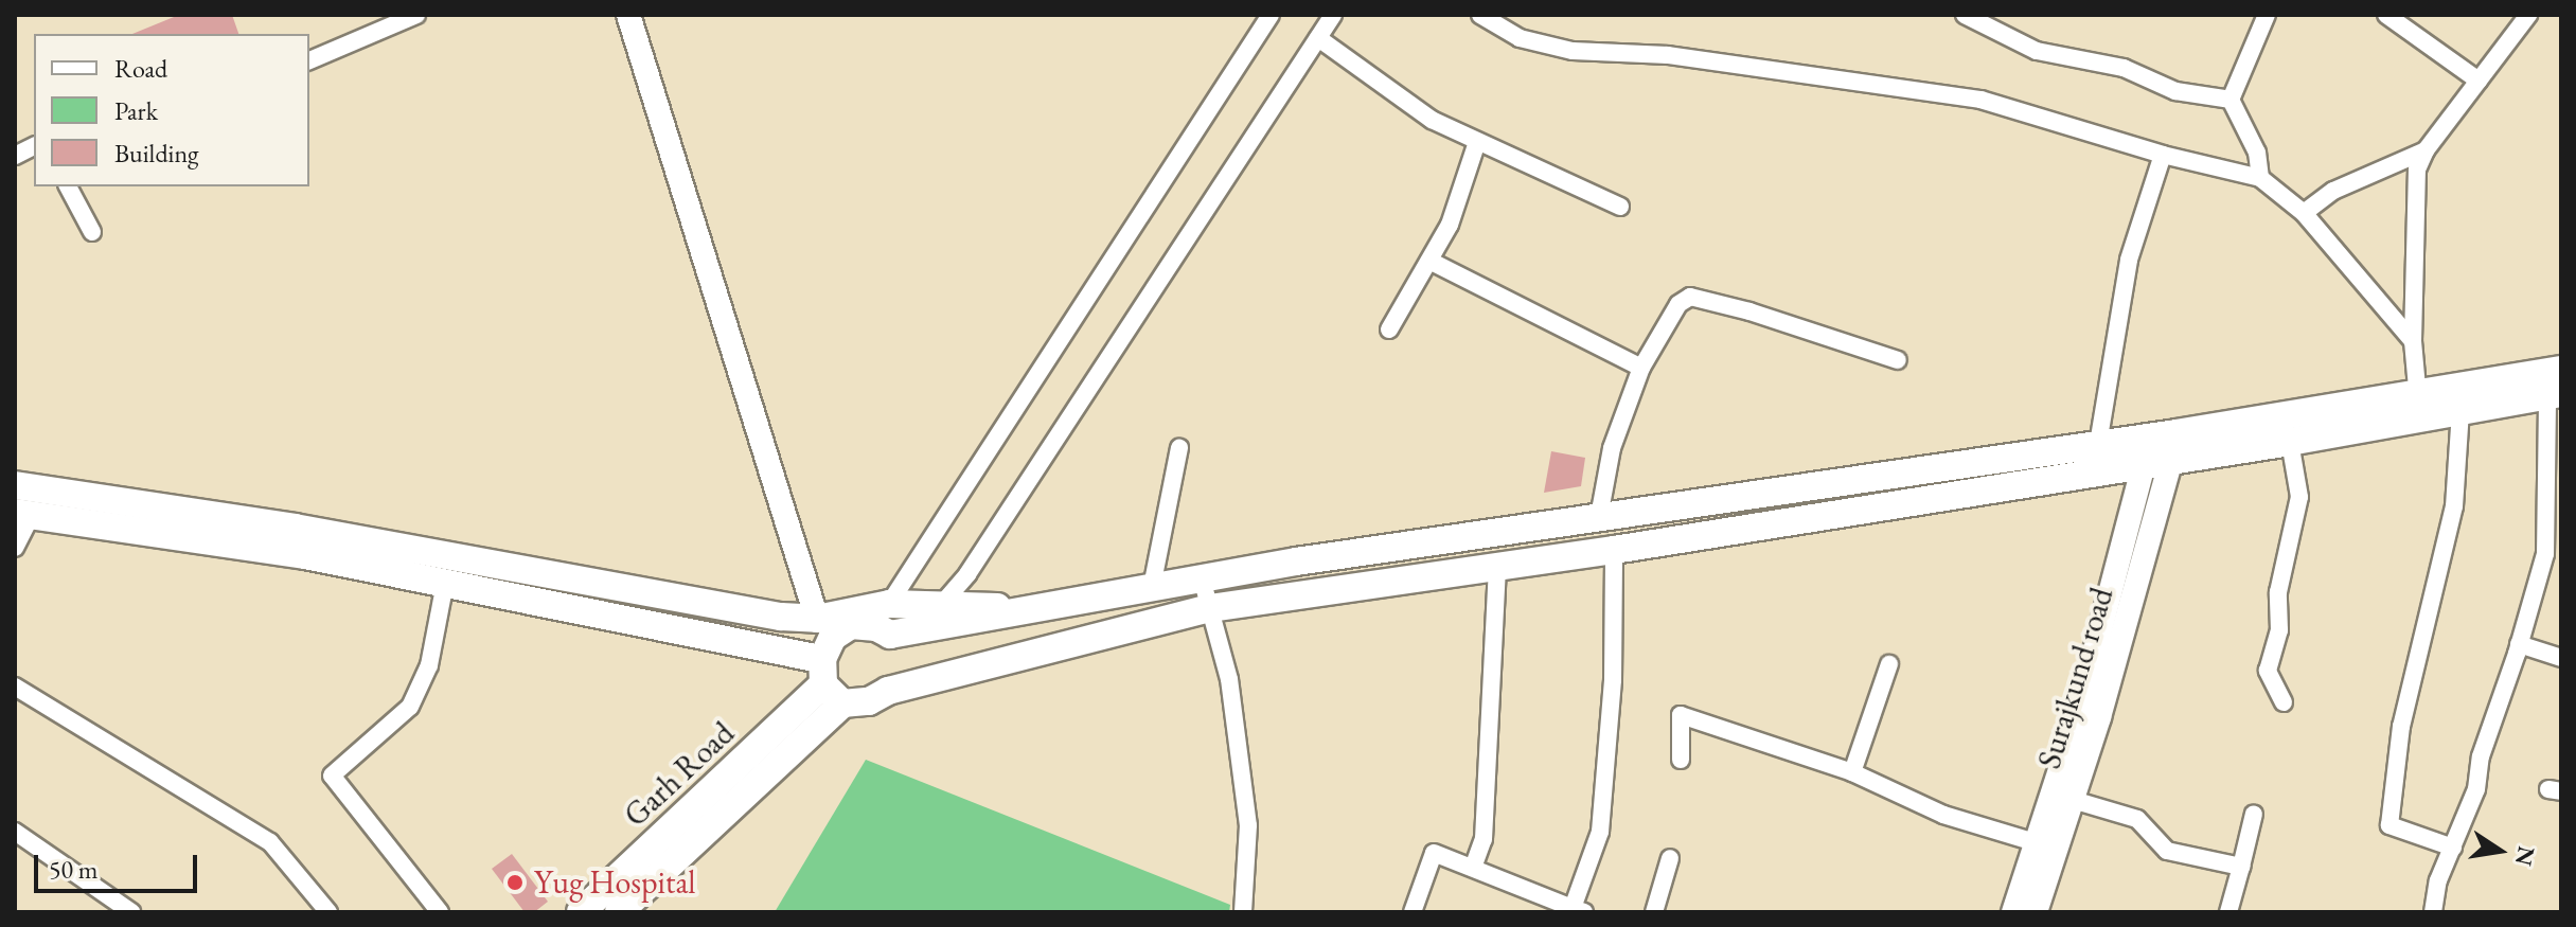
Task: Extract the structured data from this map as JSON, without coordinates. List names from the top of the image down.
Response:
{
  "streets": {
    "main road": ["Surajkund road", "Garh Road"]
  },
  "places": ["Yug Hospital"],
  "legend": ["Road", "Park", "Building"],
  "scale_bar": "50 m",
  "north": "right"
}
